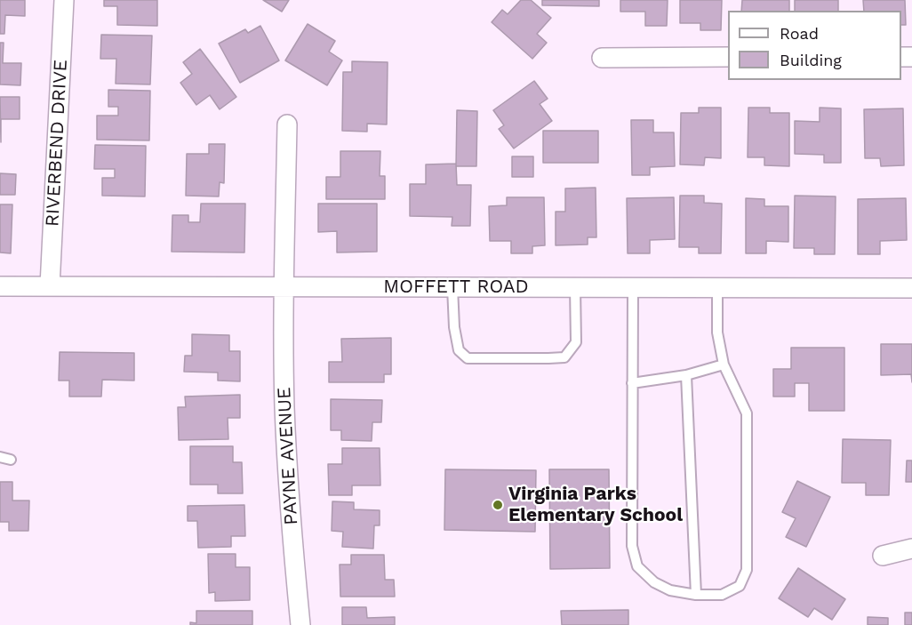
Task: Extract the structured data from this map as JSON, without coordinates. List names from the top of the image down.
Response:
{
  "streets": {
    "street": ["RIVERBEND DRIVE", "MOFFETT ROAD", "PAYNE AVENUE"]
  },
  "crossings": [
    ["RIVERBEND DRIVE", "MOFFETT ROAD"],
    ["MOFFETT ROAD", "PAYNE AVENUE"]
  ],
  "places": ["Virginia Parks Elementary School"],
  "legend": ["Road", "Building"]
}
